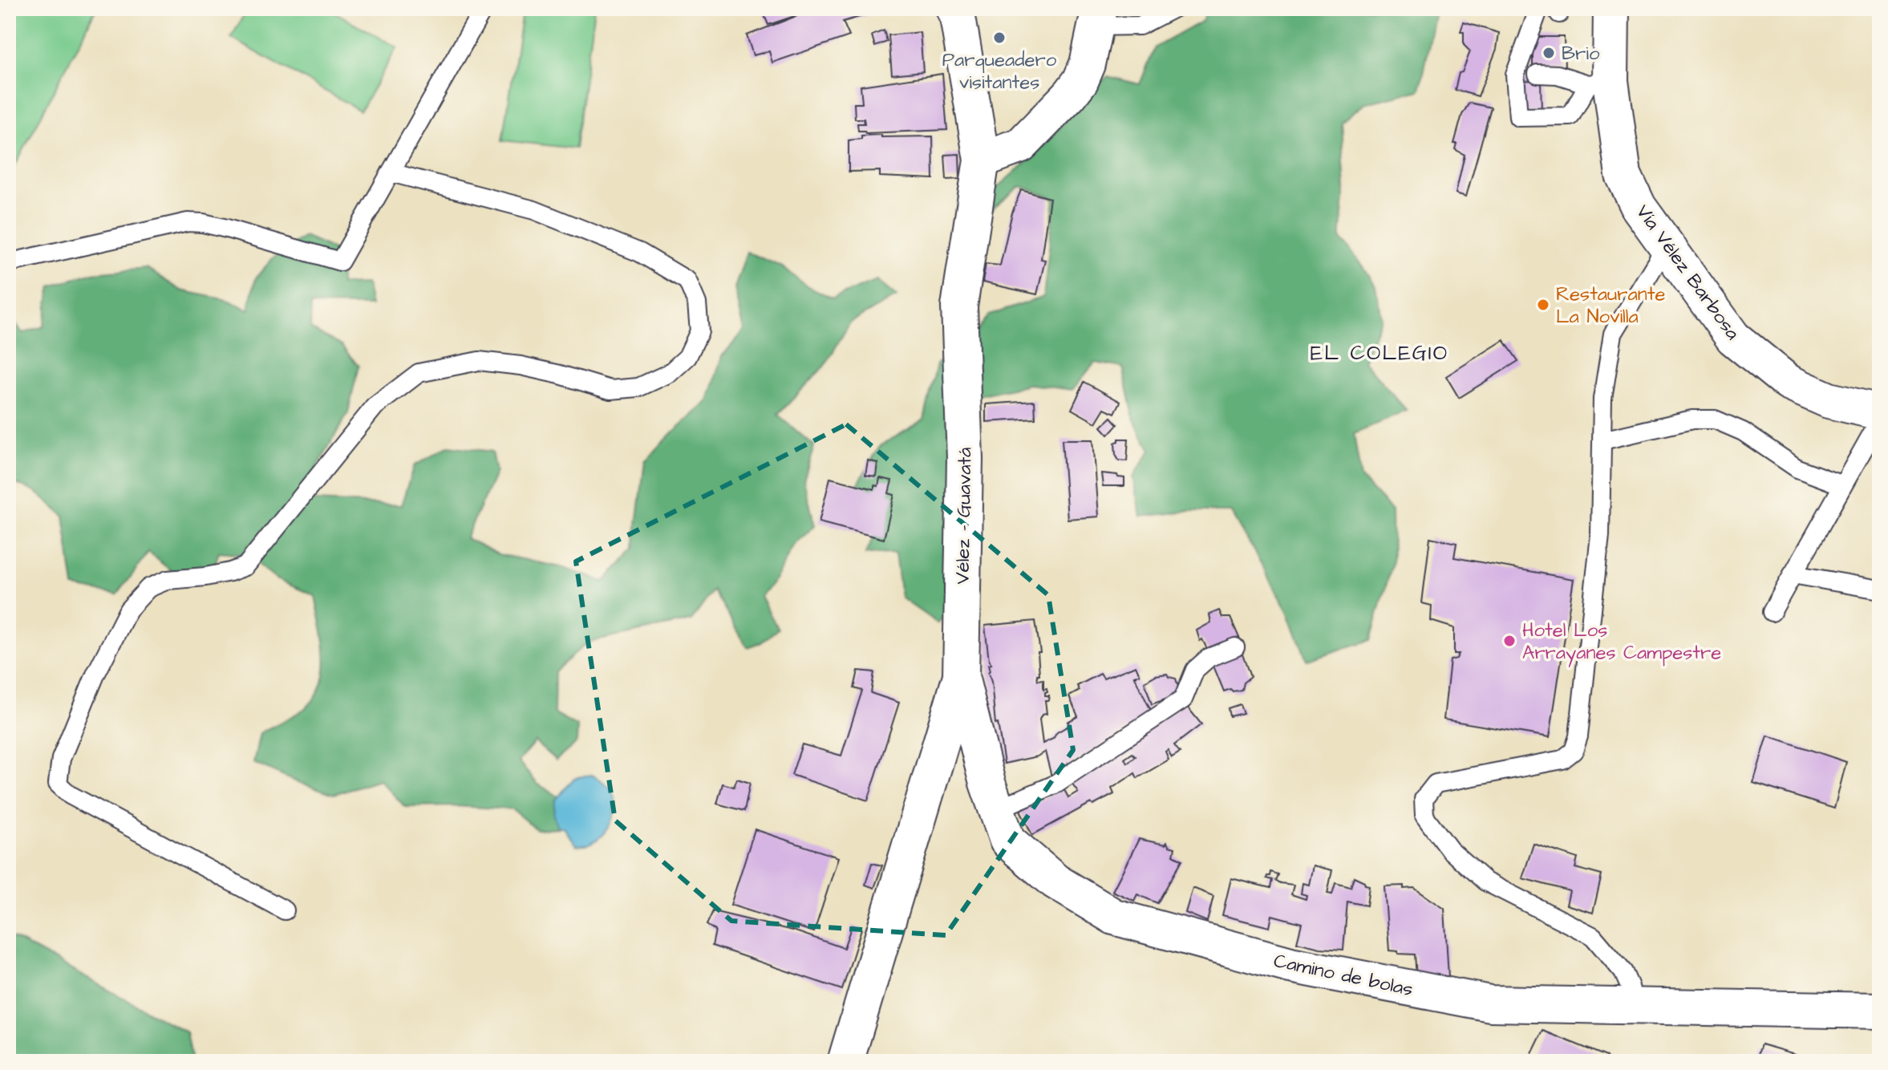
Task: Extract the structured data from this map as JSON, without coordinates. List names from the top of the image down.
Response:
{
  "streets": {
    "street": ["Vía Vélez Barbosa", "Vélez - Guavatá", "Camino de bolas"]
  },
  "crossings": [
    ["Vélez - Guavatá", "Camino de bolas"]
  ],
  "districts": ["EL COLEGIO"],
  "places": [
    "Parqueadero visitantes",
    "Brio",
    "Restaurante La Novilla",
    "Hotel Los Arrayanes Campestre"
  ]
}
